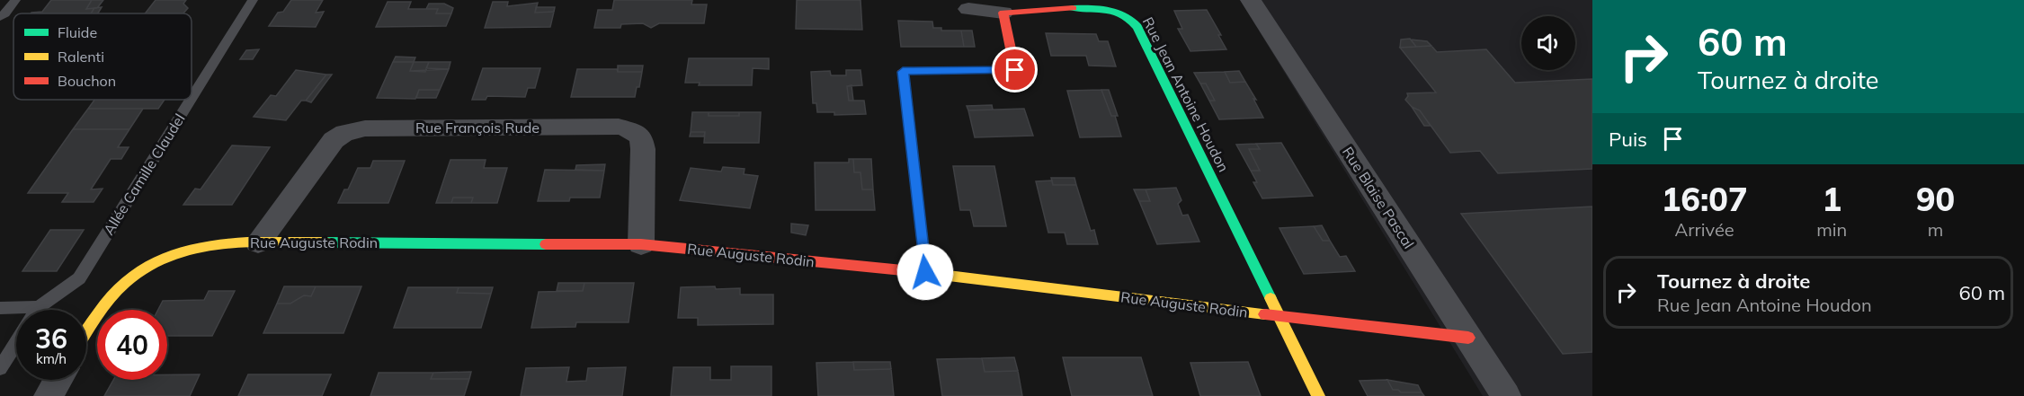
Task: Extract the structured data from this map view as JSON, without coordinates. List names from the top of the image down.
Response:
{
  "streets": {
    "street": [
      "Rue Jean Antoine Houdon",
      "Rue François Rude",
      "Rue Blaise Pascal",
      "Rue Auguste Rodin"
    ],
    "lane": ["Allée Camille Claudel"]
  },
  "crossings": [
    ["Rue Jean Antoine Houdon", "Rue Auguste Rodin"],
    ["Rue François Rude", "Rue Auguste Rodin"],
    ["Rue Blaise Pascal", "Rue Auguste Rodin"]
  ],
  "legend": ["Fluide", "Ralenti", "Bouchon"],
  "page": {
    "turn": ["60 m", "Tournez à droite"],
    "then": "Puis",
    "eta": [
      "16:07",
      "Arrivée",
      "1",
      "min",
      "90",
      "m"
    ],
    "list": [
      {
        "name": "Tournez à droite",
        "note": "Rue Jean Antoine Houdon",
        "value": "60 m"
      }
    ],
    "speed": "36 km/h",
    "limit": "40"
  }
}
